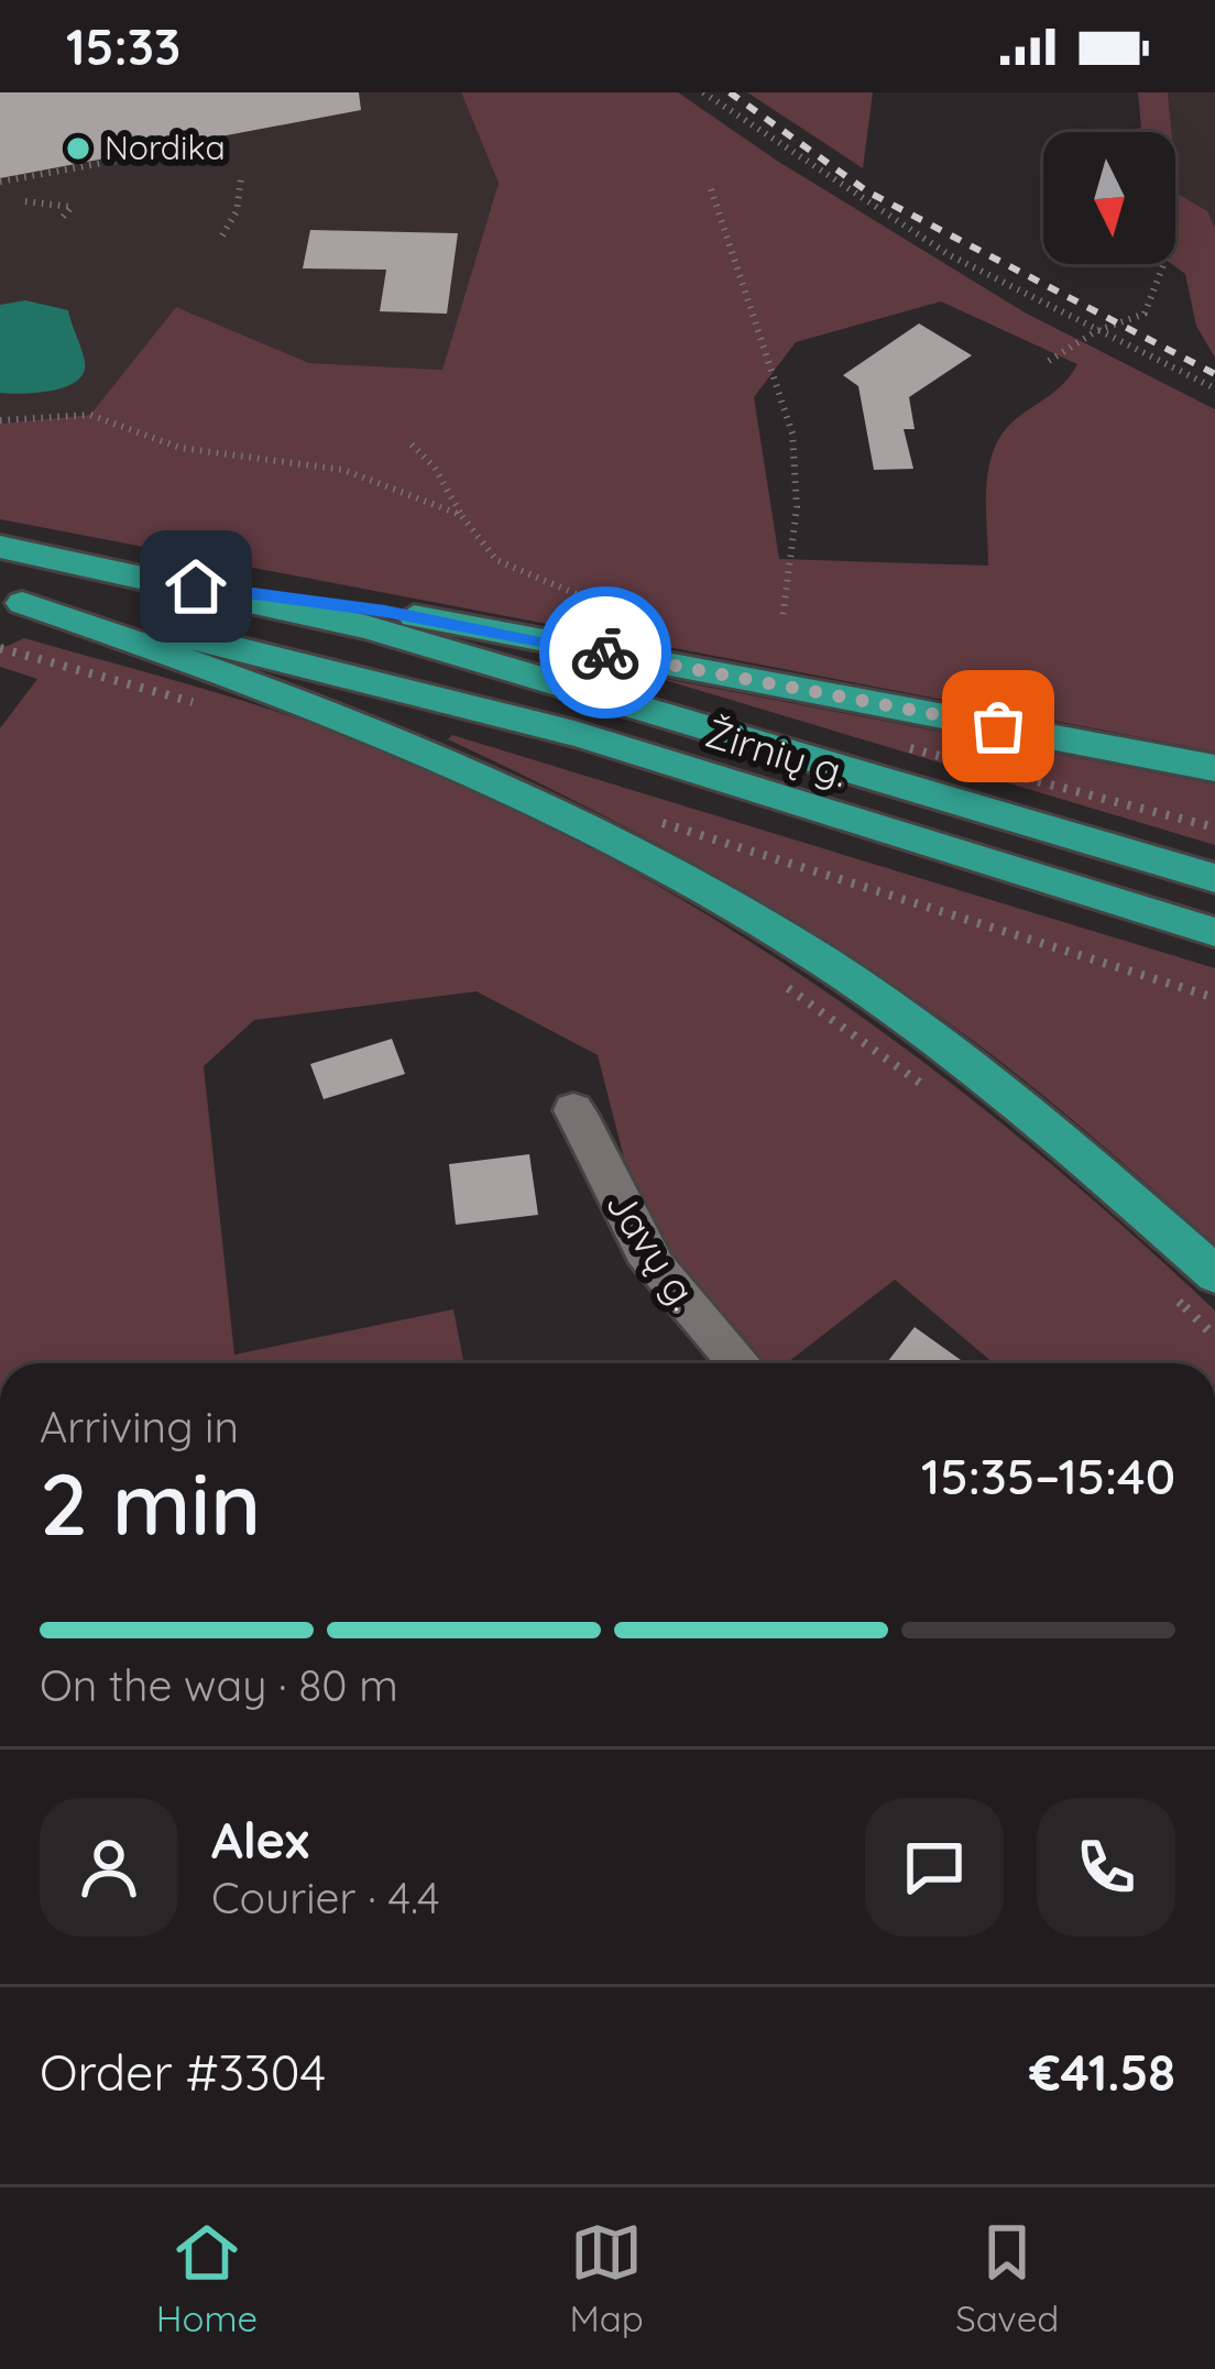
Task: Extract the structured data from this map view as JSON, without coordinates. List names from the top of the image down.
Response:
{
  "streets": {
    "highway": ["Žirnių g."],
    "street": ["Javų g."]
  },
  "places": ["Nordika"],
  "north": "bottom",
  "page": {
    "status": "15:33",
    "heading": ["2 min", "Arriving in", "15:35–15:40"],
    "panel": [
      "Alex",
      "Courier · 4.4",
      "Order #3304",
      "€41.58"
    ],
    "bar": "On the way · 80 m",
    "tabs": ["Home", "Map", "Saved"]
  }
}
